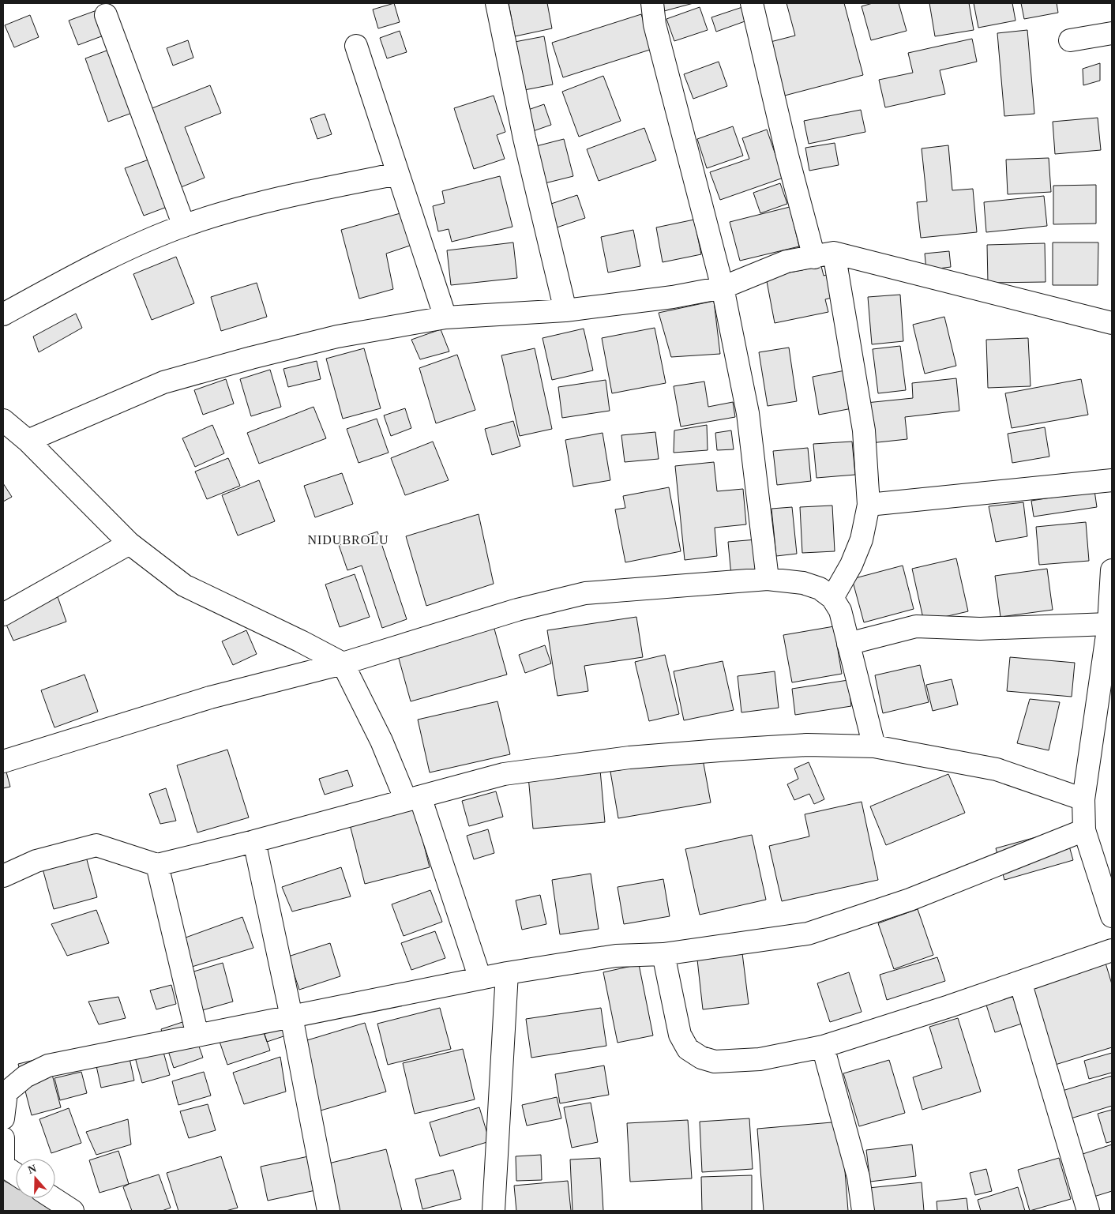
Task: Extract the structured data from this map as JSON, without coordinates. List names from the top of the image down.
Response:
{
  "districts": ["NIDUBROLU"],
  "north": "top"
}
